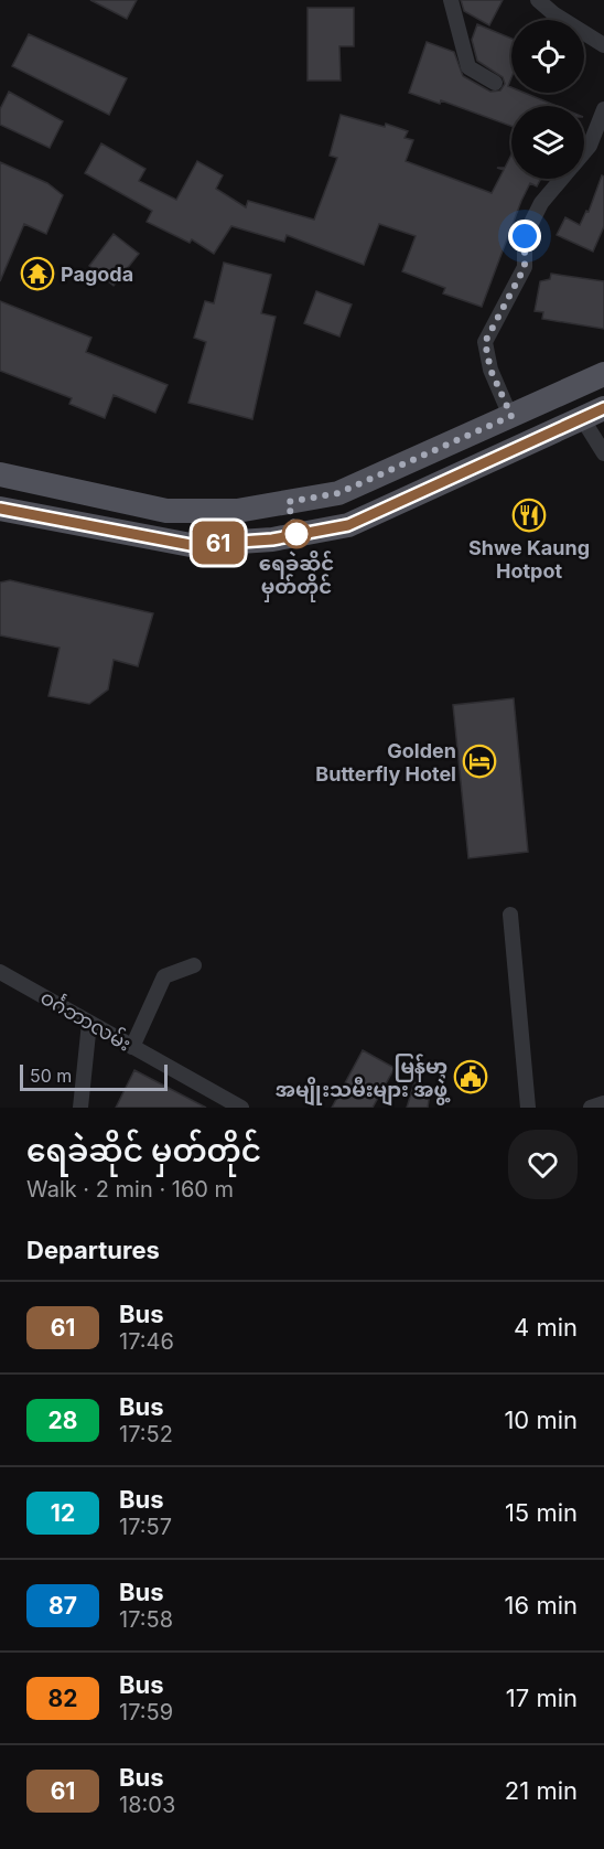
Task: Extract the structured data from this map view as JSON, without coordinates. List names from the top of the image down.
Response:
{
  "streets": {
    "street": ["ဝင်္ဂဘာလမ်း"]
  },
  "places": {
    "temple": ["Pagoda"],
    "restaurant": ["Shwe Kaung Hotpot"],
    "other": ["ရေခဲဆိုင် မှတ်တိုင်"],
    "hotel": ["Golden Butterfly Hotel"],
    "public building": ["မြန်မာ့ အမျိုးသမီးများ အဖွဲ့"]
  },
  "lines": ["bus line 61"],
  "scale_bar": "50 m",
  "page": {
    "on_map": "61",
    "scale": "50 m",
    "heading": [
      ["ရေခဲဆိုင် မှတ်တိုင်", "Walk · 2 min · 160 m"],
      "Departures"
    ],
    "list": [
      {
        "mark": "61",
        "name": "Bus",
        "note": "17:46",
        "value": "4 min"
      },
      {
        "mark": "28",
        "name": "Bus",
        "note": "17:52",
        "value": "10 min"
      },
      {
        "mark": "12",
        "name": "Bus",
        "note": "17:57",
        "value": "15 min"
      },
      {
        "mark": "87",
        "name": "Bus",
        "note": "17:58",
        "value": "16 min"
      },
      {
        "mark": "82",
        "name": "Bus",
        "note": "17:59",
        "value": "17 min"
      },
      {
        "mark": "61",
        "name": "Bus",
        "note": "18:03",
        "value": "21 min"
      }
    ]
  }
}
